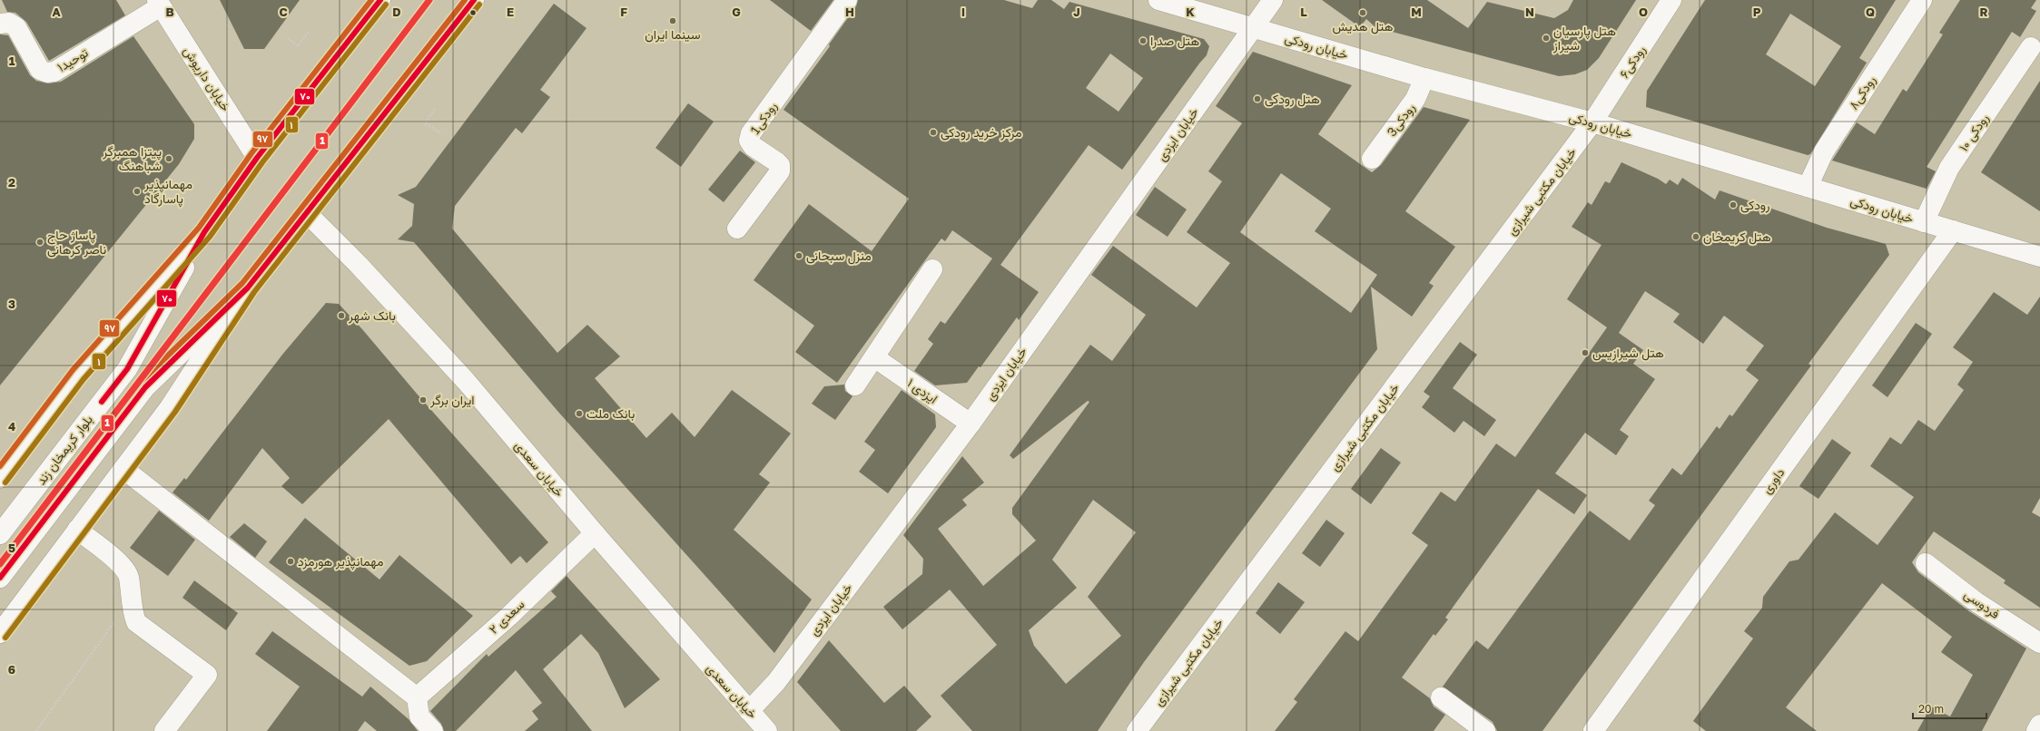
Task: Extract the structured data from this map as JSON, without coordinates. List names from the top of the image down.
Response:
{
  "streets": {
    "street": [
      "خیابان رودکی",
      "توحید۱",
      "رودکی۶",
      "خیابان داریوش",
      "رودکی۸",
      "1رودکی",
      "3رودکی",
      "رودکی ۱۰",
      "خیابان ایزدی",
      "خیابان مکتبی شیرازی",
      "ایزدی ۱",
      "بلوار کریمخان زند",
      "خیابان سعدی",
      "داوری",
      "فردوسی",
      "سعدی ۲"
    ]
  },
  "crossings": [
    ["خیابان رودکی", "رودکی۶"],
    ["خیابان رودکی", "رودکی۸"],
    ["خیابان رودکی", "3رودکی"],
    ["خیابان رودکی", "رودکی ۱۰"],
    ["خیابان رودکی", "خیابان ایزدی"],
    ["خیابان رودکی", "خیابان مکتبی شیرازی"],
    ["خیابان رودکی", "داوری"],
    ["توحید۱", "خیابان داریوش"],
    ["رودکی۶", "خیابان مکتبی شیرازی"],
    ["خیابان داریوش", "بلوار کریمخان زند"],
    ["خیابان ایزدی", "ایزدی ۱"],
    ["خیابان ایزدی", "خیابان سعدی"],
    ["بلوار کریمخان زند", "خیابان سعدی"],
    ["خیابان سعدی", "سعدی ۲"]
  ],
  "places": [
    "هتل هدیش",
    "سینما ایران",
    "هتل پارسیان شیراز",
    "هتل صدرا",
    "هتل رودکی",
    "مرکز خرید رودکی",
    "پیتزا همبرگر شباهنگ",
    "مهمانپذیر پاسارگاد",
    "رودکی",
    "هتل کریمخان",
    "پاساژ حاج ناصر کرهانی",
    "منزل سبحانی",
    "بانک شهر",
    "هتل شیرازیس",
    "ایران برگر",
    "بانک ملت",
    "مهمانپذیر هورمزد"
  ],
  "lines": [
    "transit line 1",
    "transit line ۷۰",
    "transit line ۹۷",
    "transit line ۱"
  ],
  "scale_bar": "20 m",
  "grid": {
    "columns": [
      "A",
      "B",
      "C",
      "D",
      "E",
      "F",
      "G",
      "H",
      "I",
      "J",
      "K",
      "L",
      "M",
      "N",
      "O",
      "P",
      "Q",
      "R"
    ],
    "rows": [
      "1",
      "2",
      "3",
      "4",
      "5",
      "6"
    ]
  }
}
